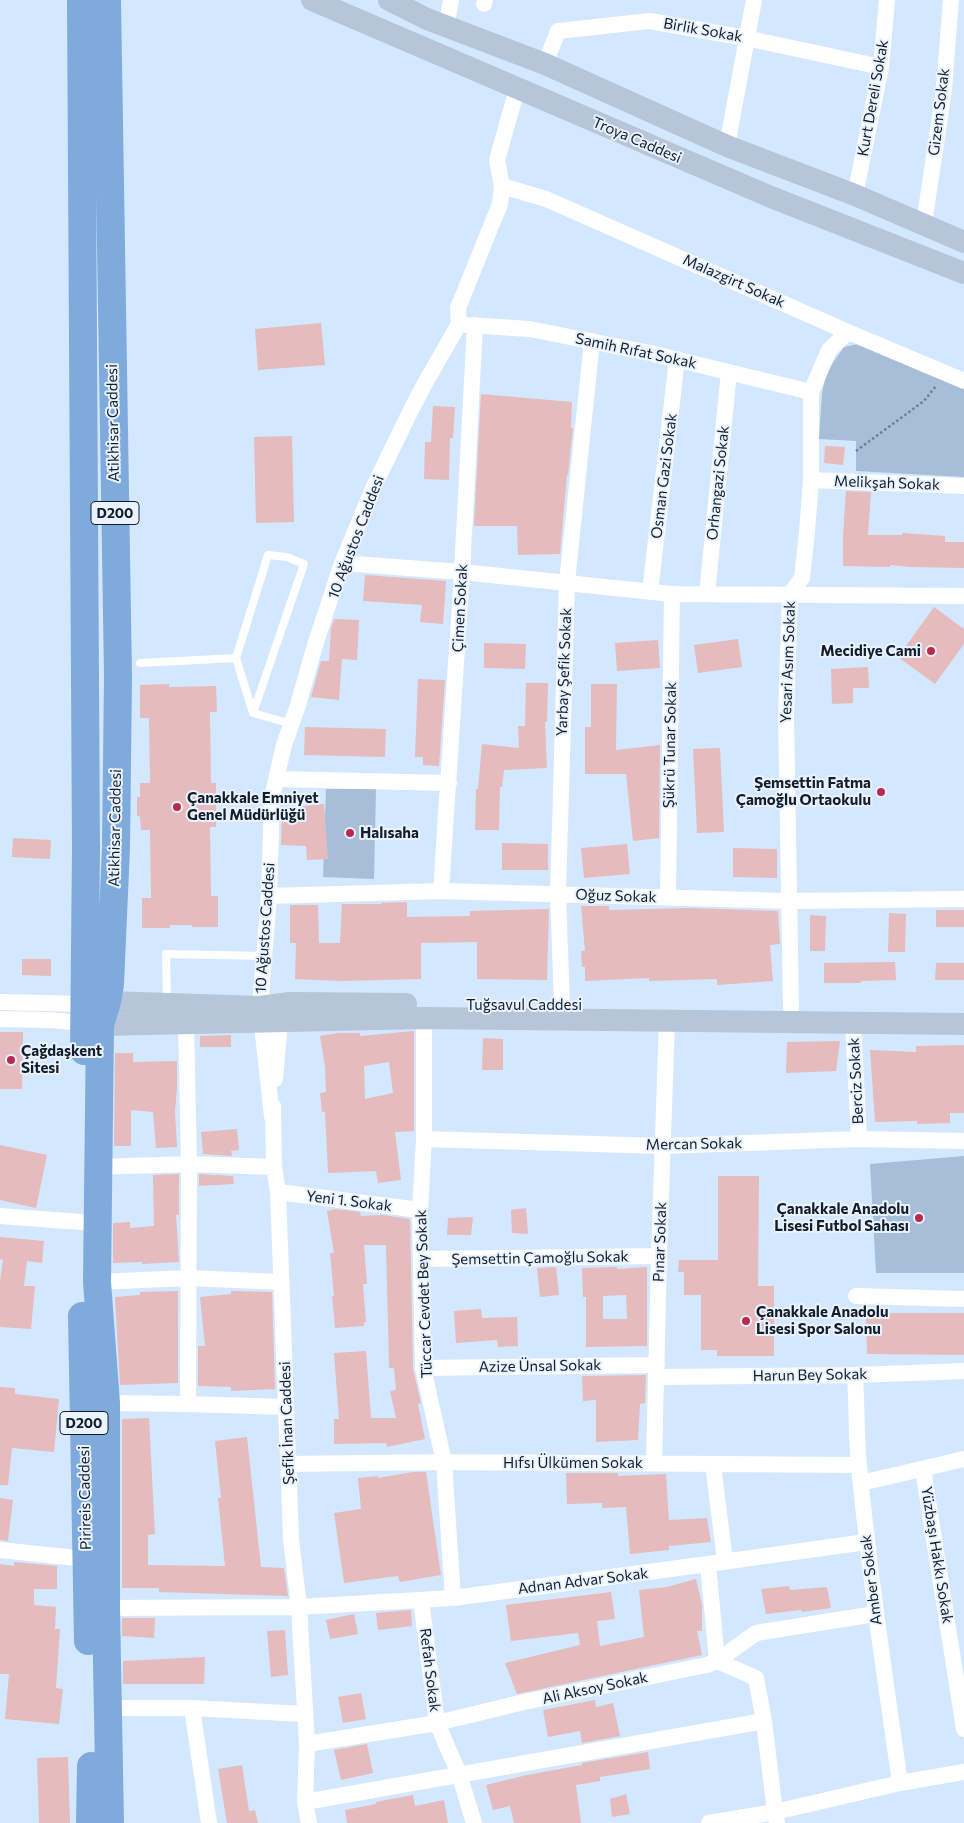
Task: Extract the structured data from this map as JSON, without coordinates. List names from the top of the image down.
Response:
{
  "streets": {
    "highway": ["Atikhisar Caddesi", "D200", "Pirireis Caddesi"],
    "main road": ["Troya Caddesi", "Tuğsavul Caddesi"],
    "street": [
      "Birlik Sokak",
      "Kurt Dereli Sokak",
      "Gizem Sokak",
      "Malazgirt Sokak",
      "Samih Rıfat Sokak",
      "Osman Gazi Sokak",
      "Orhangazi Sokak",
      "Melikşah Sokak",
      "10 Ağustos Caddesi",
      "Çimen Sokak",
      "Yesari Asım Sokak",
      "Yarbay Şefik Sokak",
      "Şükrü Tunar Sokak",
      "Oğuz Sokak",
      "Berciz Sokak",
      "Mercan Sokak",
      "Yeni 1. Sokak",
      "Pınar Sokak",
      "Şemsettin Çamoğlu Sokak",
      "Tüccar Cevdet Bey Sokak",
      "Azize Ünsal Sokak",
      "Harun Bey Sokak",
      "Şefik İnan Caddesi",
      "Hıfsı Ülkümen Sokak",
      "Yüzbaşı Hakkı Sokak",
      "Amber Sokak",
      "Adnan Advar Sokak",
      "Refah Sokak",
      "Ali Aksoy Sokak"
    ]
  },
  "crossings": [
    ["Birlik Sokak", "Kurt Dereli Sokak"],
    ["Birlik Sokak", "Troya Caddesi"],
    ["Kurt Dereli Sokak", "Troya Caddesi"],
    ["Gizem Sokak", "Troya Caddesi"],
    ["Troya Caddesi", "10 Ağustos Caddesi"],
    ["Malazgirt Sokak", "10 Ağustos Caddesi"],
    ["Malazgirt Sokak", "Yesari Asım Sokak"],
    ["Samih Rıfat Sokak", "Osman Gazi Sokak"],
    ["Samih Rıfat Sokak", "Orhangazi Sokak"],
    ["Samih Rıfat Sokak", "10 Ağustos Caddesi"],
    ["Samih Rıfat Sokak", "Çimen Sokak"],
    ["Samih Rıfat Sokak", "Yesari Asım Sokak"],
    ["Samih Rıfat Sokak", "Yarbay Şefik Sokak"],
    ["Atikhisar Caddesi", "Tuğsavul Caddesi"],
    ["Atikhisar Caddesi", "Pirireis Caddesi"],
    ["Melikşah Sokak", "Yesari Asım Sokak"],
    ["10 Ağustos Caddesi", "Çimen Sokak"],
    ["10 Ağustos Caddesi", "Oğuz Sokak"],
    ["10 Ağustos Caddesi", "Tuğsavul Caddesi"],
    ["10 Ağustos Caddesi", "Şefik İnan Caddesi"],
    ["Çimen Sokak", "Oğuz Sokak"],
    ["Yesari Asım Sokak", "Oğuz Sokak"],
    ["Yesari Asım Sokak", "Tuğsavul Caddesi"],
    ["Yarbay Şefik Sokak", "Oğuz Sokak"],
    ["Yarbay Şefik Sokak", "Tuğsavul Caddesi"],
    ["Şükrü Tunar Sokak", "Oğuz Sokak"],
    ["Tuğsavul Caddesi", "Pirireis Caddesi"],
    ["Berciz Sokak", "Mercan Sokak"],
    ["Mercan Sokak", "Pınar Sokak"],
    ["Mercan Sokak", "Tüccar Cevdet Bey Sokak"],
    ["Yeni 1. Sokak", "Tüccar Cevdet Bey Sokak"],
    ["Yeni 1. Sokak", "Şefik İnan Caddesi"],
    ["Pınar Sokak", "Şemsettin Çamoğlu Sokak"],
    ["Pınar Sokak", "Azize Ünsal Sokak"],
    ["Pınar Sokak", "Harun Bey Sokak"],
    ["Pınar Sokak", "Hıfsı Ülkümen Sokak"],
    ["Şemsettin Çamoğlu Sokak", "Tüccar Cevdet Bey Sokak"],
    ["Tüccar Cevdet Bey Sokak", "Azize Ünsal Sokak"],
    ["Tüccar Cevdet Bey Sokak", "Hıfsı Ülkümen Sokak"],
    ["Tüccar Cevdet Bey Sokak", "Adnan Advar Sokak"],
    ["Azize Ünsal Sokak", "Harun Bey Sokak"],
    ["Harun Bey Sokak", "Amber Sokak"],
    ["Şefik İnan Caddesi", "Hıfsı Ülkümen Sokak"],
    ["Şefik İnan Caddesi", "Adnan Advar Sokak"],
    ["Şefik İnan Caddesi", "Ali Aksoy Sokak"],
    ["Hıfsı Ülkümen Sokak", "Amber Sokak"],
    ["Pirireis Caddesi", "Adnan Advar Sokak"],
    ["Amber Sokak", "Adnan Advar Sokak"],
    ["Amber Sokak", "Ali Aksoy Sokak"],
    ["Adnan Advar Sokak", "Refah Sokak"],
    ["Refah Sokak", "Ali Aksoy Sokak"]
  ],
  "places": [
    "Mecidiye Cami",
    "Şemsettin Fatma Çamoğlu Ortaokulu",
    "Çanakkale Emniyet Genel Müdürlüğü",
    "Halısaha",
    "Çağdaşkent Sitesi",
    "Çanakkale Anadolu Lisesi Futbol Sahası",
    "Çanakkale Anadolu Lisesi Spor Salonu"
  ]
}
